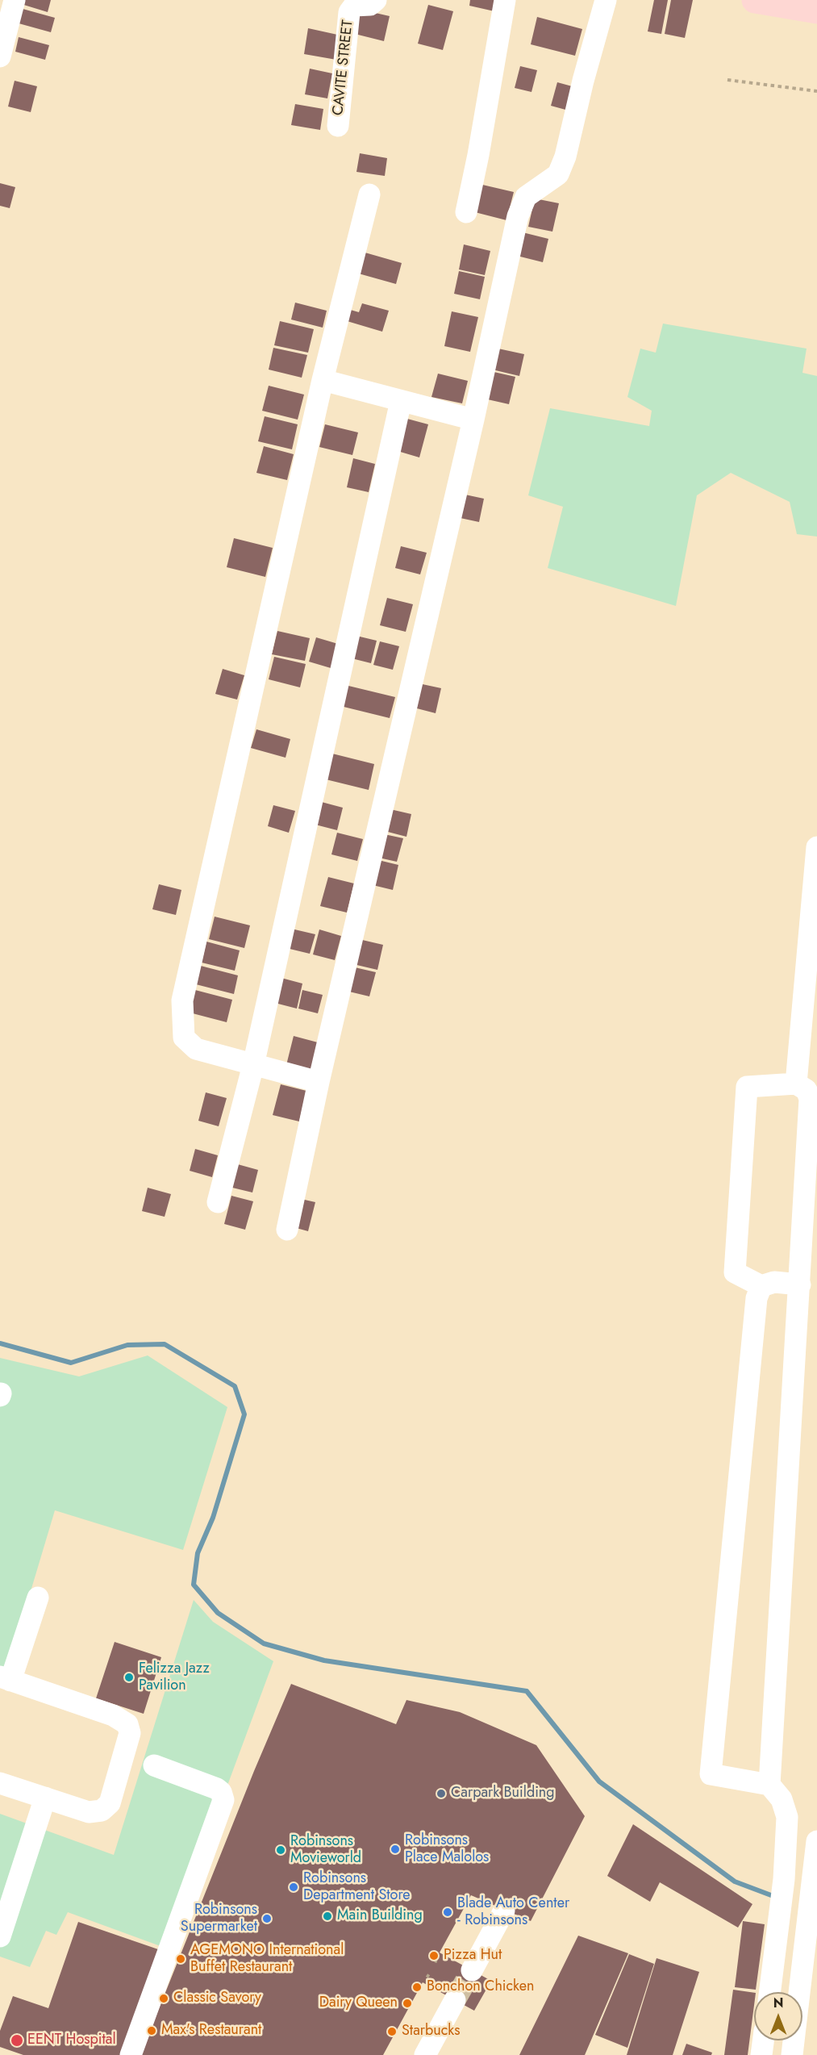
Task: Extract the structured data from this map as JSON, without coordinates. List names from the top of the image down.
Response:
{
  "streets": {
    "street": ["CAVITE STREET"]
  },
  "places": [
    "Felizza Jazz Pavilion",
    "Carpark Building",
    "Robinsons Place Malolos",
    "Robinsons Movieworld",
    "Robinsons Department Store",
    "Blade Auto Center - Robinsons",
    "Main Building",
    "Robinsons Supermarket",
    "Pizza Hut",
    "AGEMONO International Buffet Restaurant",
    "Bonchon Chicken",
    "Classic Savory",
    "Dairy Queen",
    "Max's Restaurant",
    "Starbucks",
    "EENT Hospital"
  ],
  "north": "top"
}
